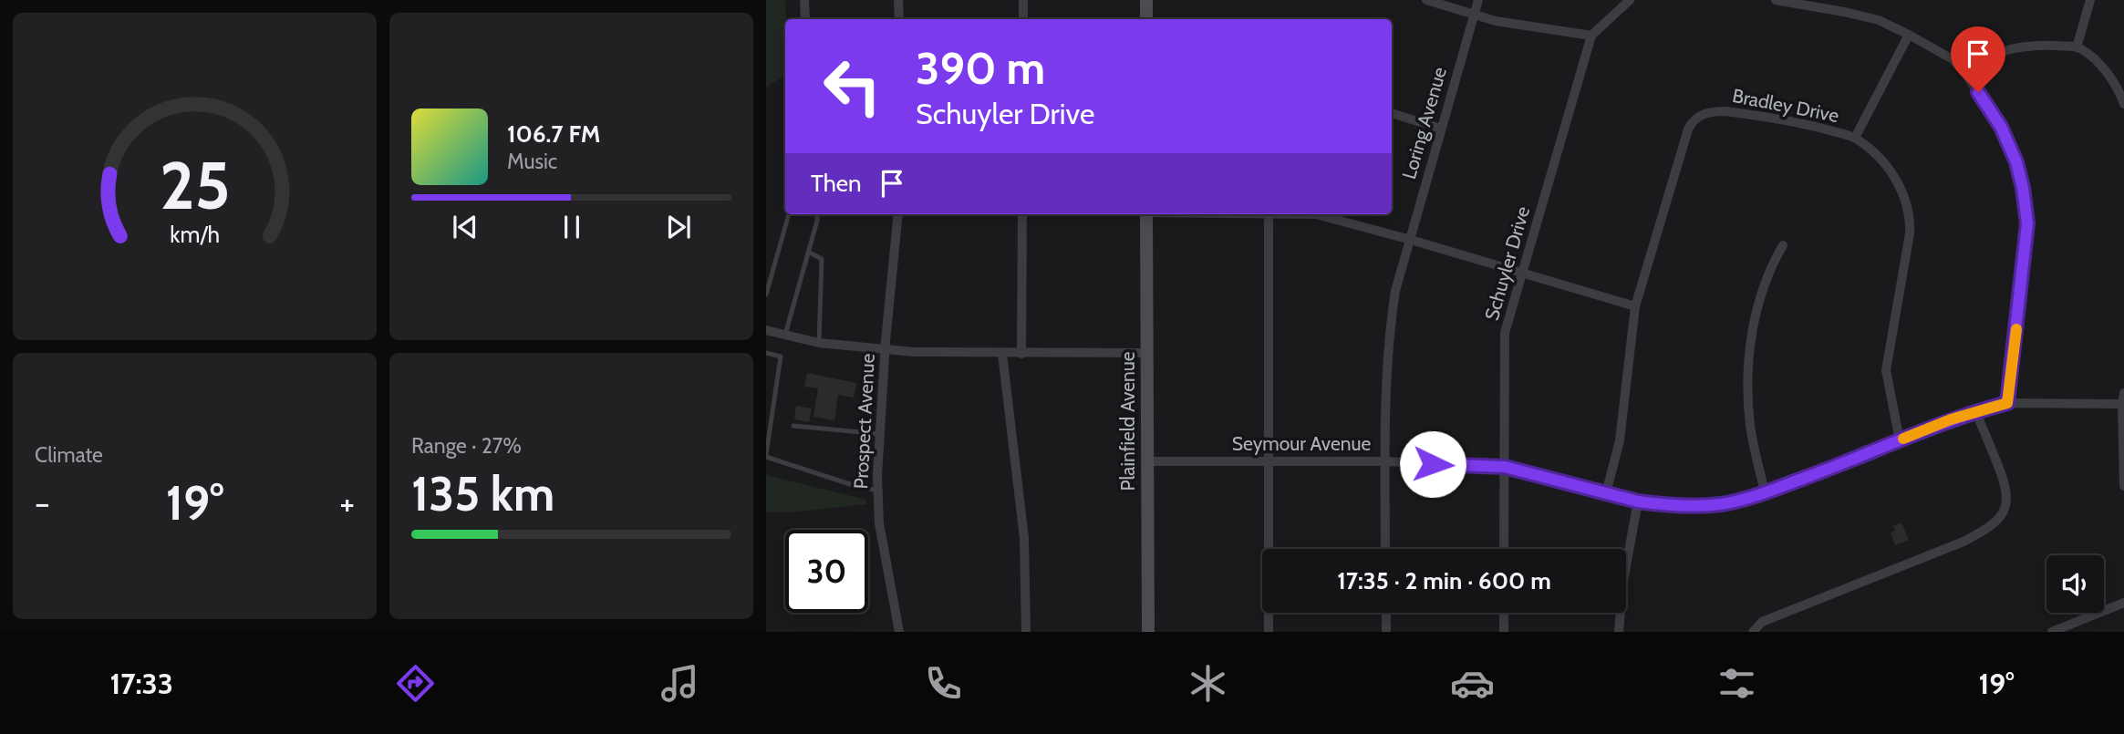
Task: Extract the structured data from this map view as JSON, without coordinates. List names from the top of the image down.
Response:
{
  "streets": {
    "street": [
      "Bradley Drive",
      "Loring Avenue",
      "Schuyler Drive",
      "Prospect Avenue",
      "Plainfield Avenue",
      "Seymour Avenue"
    ]
  },
  "crossings": [
    ["Bradley Drive", "Seymour Avenue"],
    ["Loring Avenue", "Seymour Avenue"],
    ["Schuyler Drive", "Seymour Avenue"],
    ["Plainfield Avenue", "Seymour Avenue"]
  ],
  "page": {
    "turn": ["390 m", "Schuyler Drive"],
    "song": ["106.7 FM", "Music"],
    "then": "Then",
    "tile": [
      "Climate",
      ["Range · 27%", "135 km"]
    ],
    "heat": ["−", "19°", "+"],
    "limit": "30",
    "trip": "17:35 · 2 min · 600 m",
    "tabs": ["17:33", "19°"],
    "gauge": ["25", "km/h"]
  }
}
